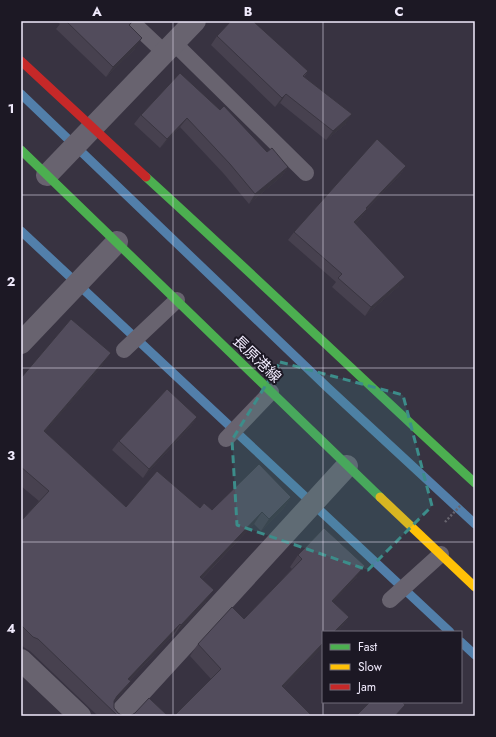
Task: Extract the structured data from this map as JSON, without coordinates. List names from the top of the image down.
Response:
{
  "streets": {
    "main road": ["長原港線"]
  },
  "legend": ["Fast", "Slow", "Jam"],
  "grid": {
    "columns": ["A", "B", "C"],
    "rows": [
      "1",
      "2",
      "3",
      "4"
    ]
  }
}
